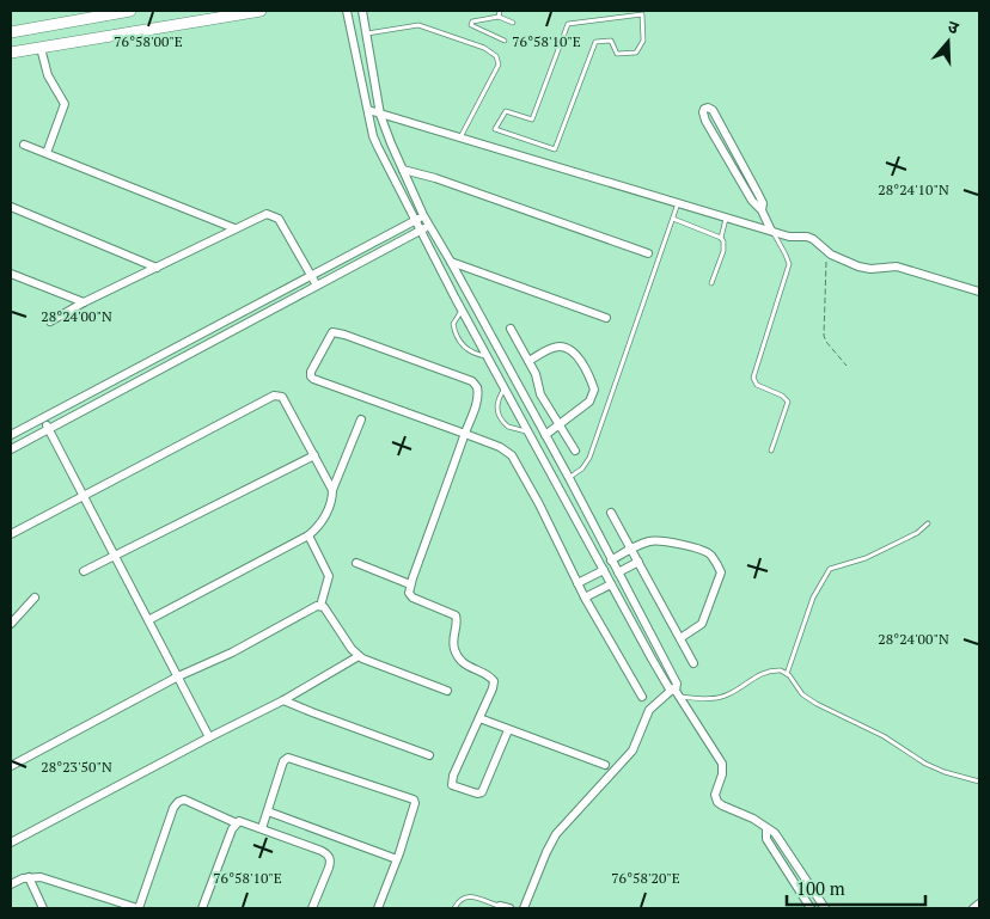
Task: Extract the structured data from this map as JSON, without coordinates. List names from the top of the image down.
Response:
{
  "scale_bar": "100 m",
  "north": "top",
  "coordinates": [
    "76°58'00\"E",
    "76°58'10\"E",
    "28°24'10\"N",
    "28°24'00\"N",
    "28°23'50\"N",
    "76°58'20\"E"
  ]
}
